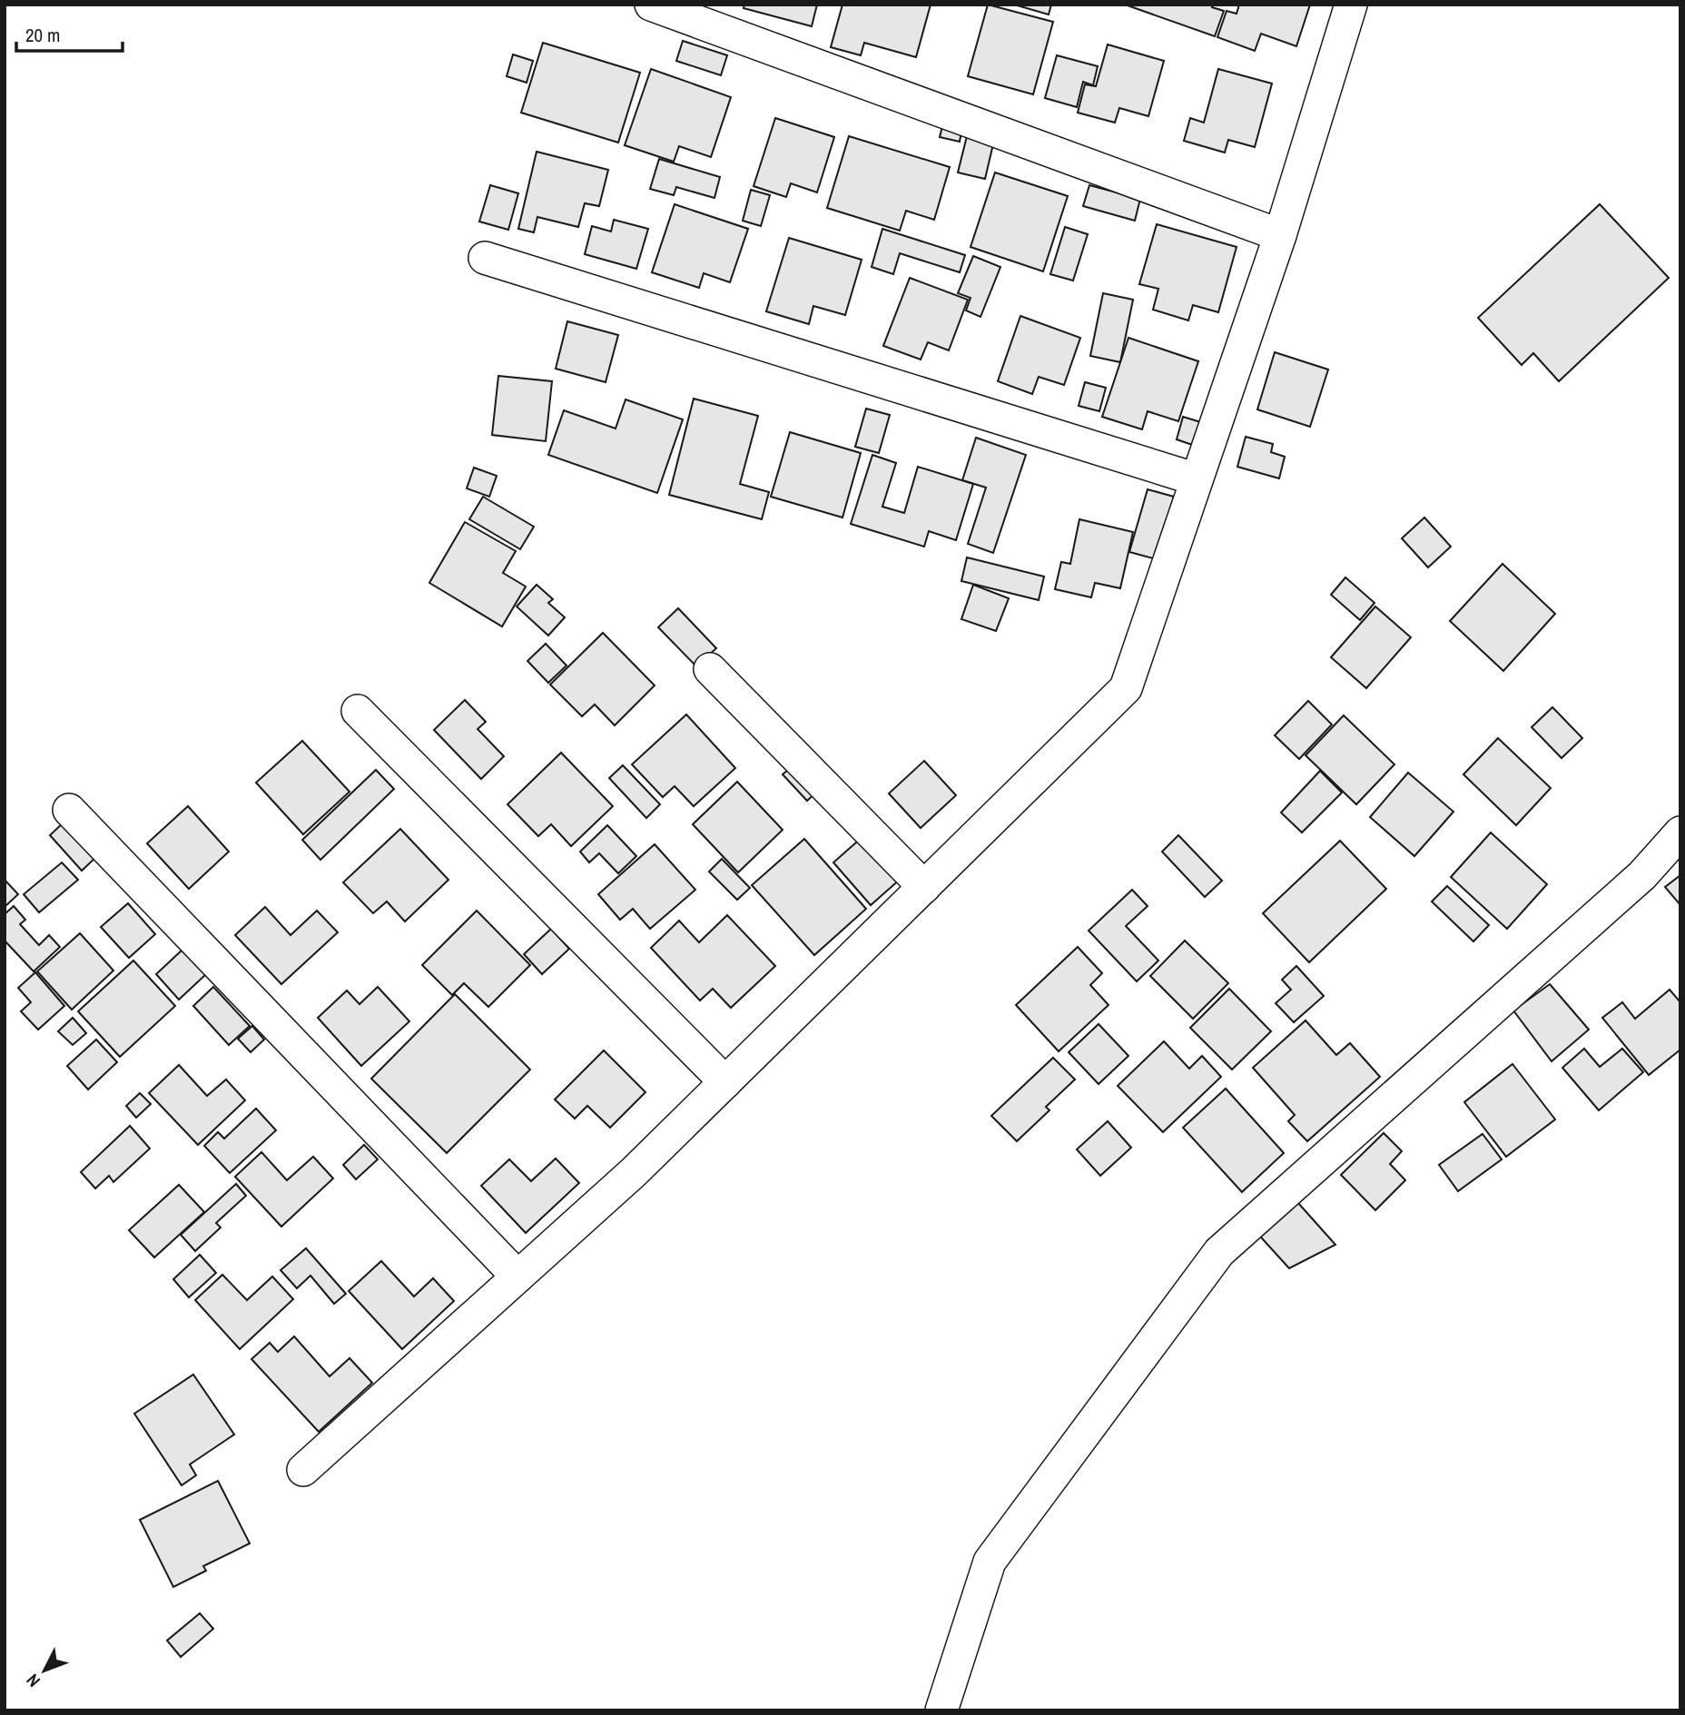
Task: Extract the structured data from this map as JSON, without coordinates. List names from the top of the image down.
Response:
{
  "scale_bar": "20 m",
  "north": "bottom left"
}
